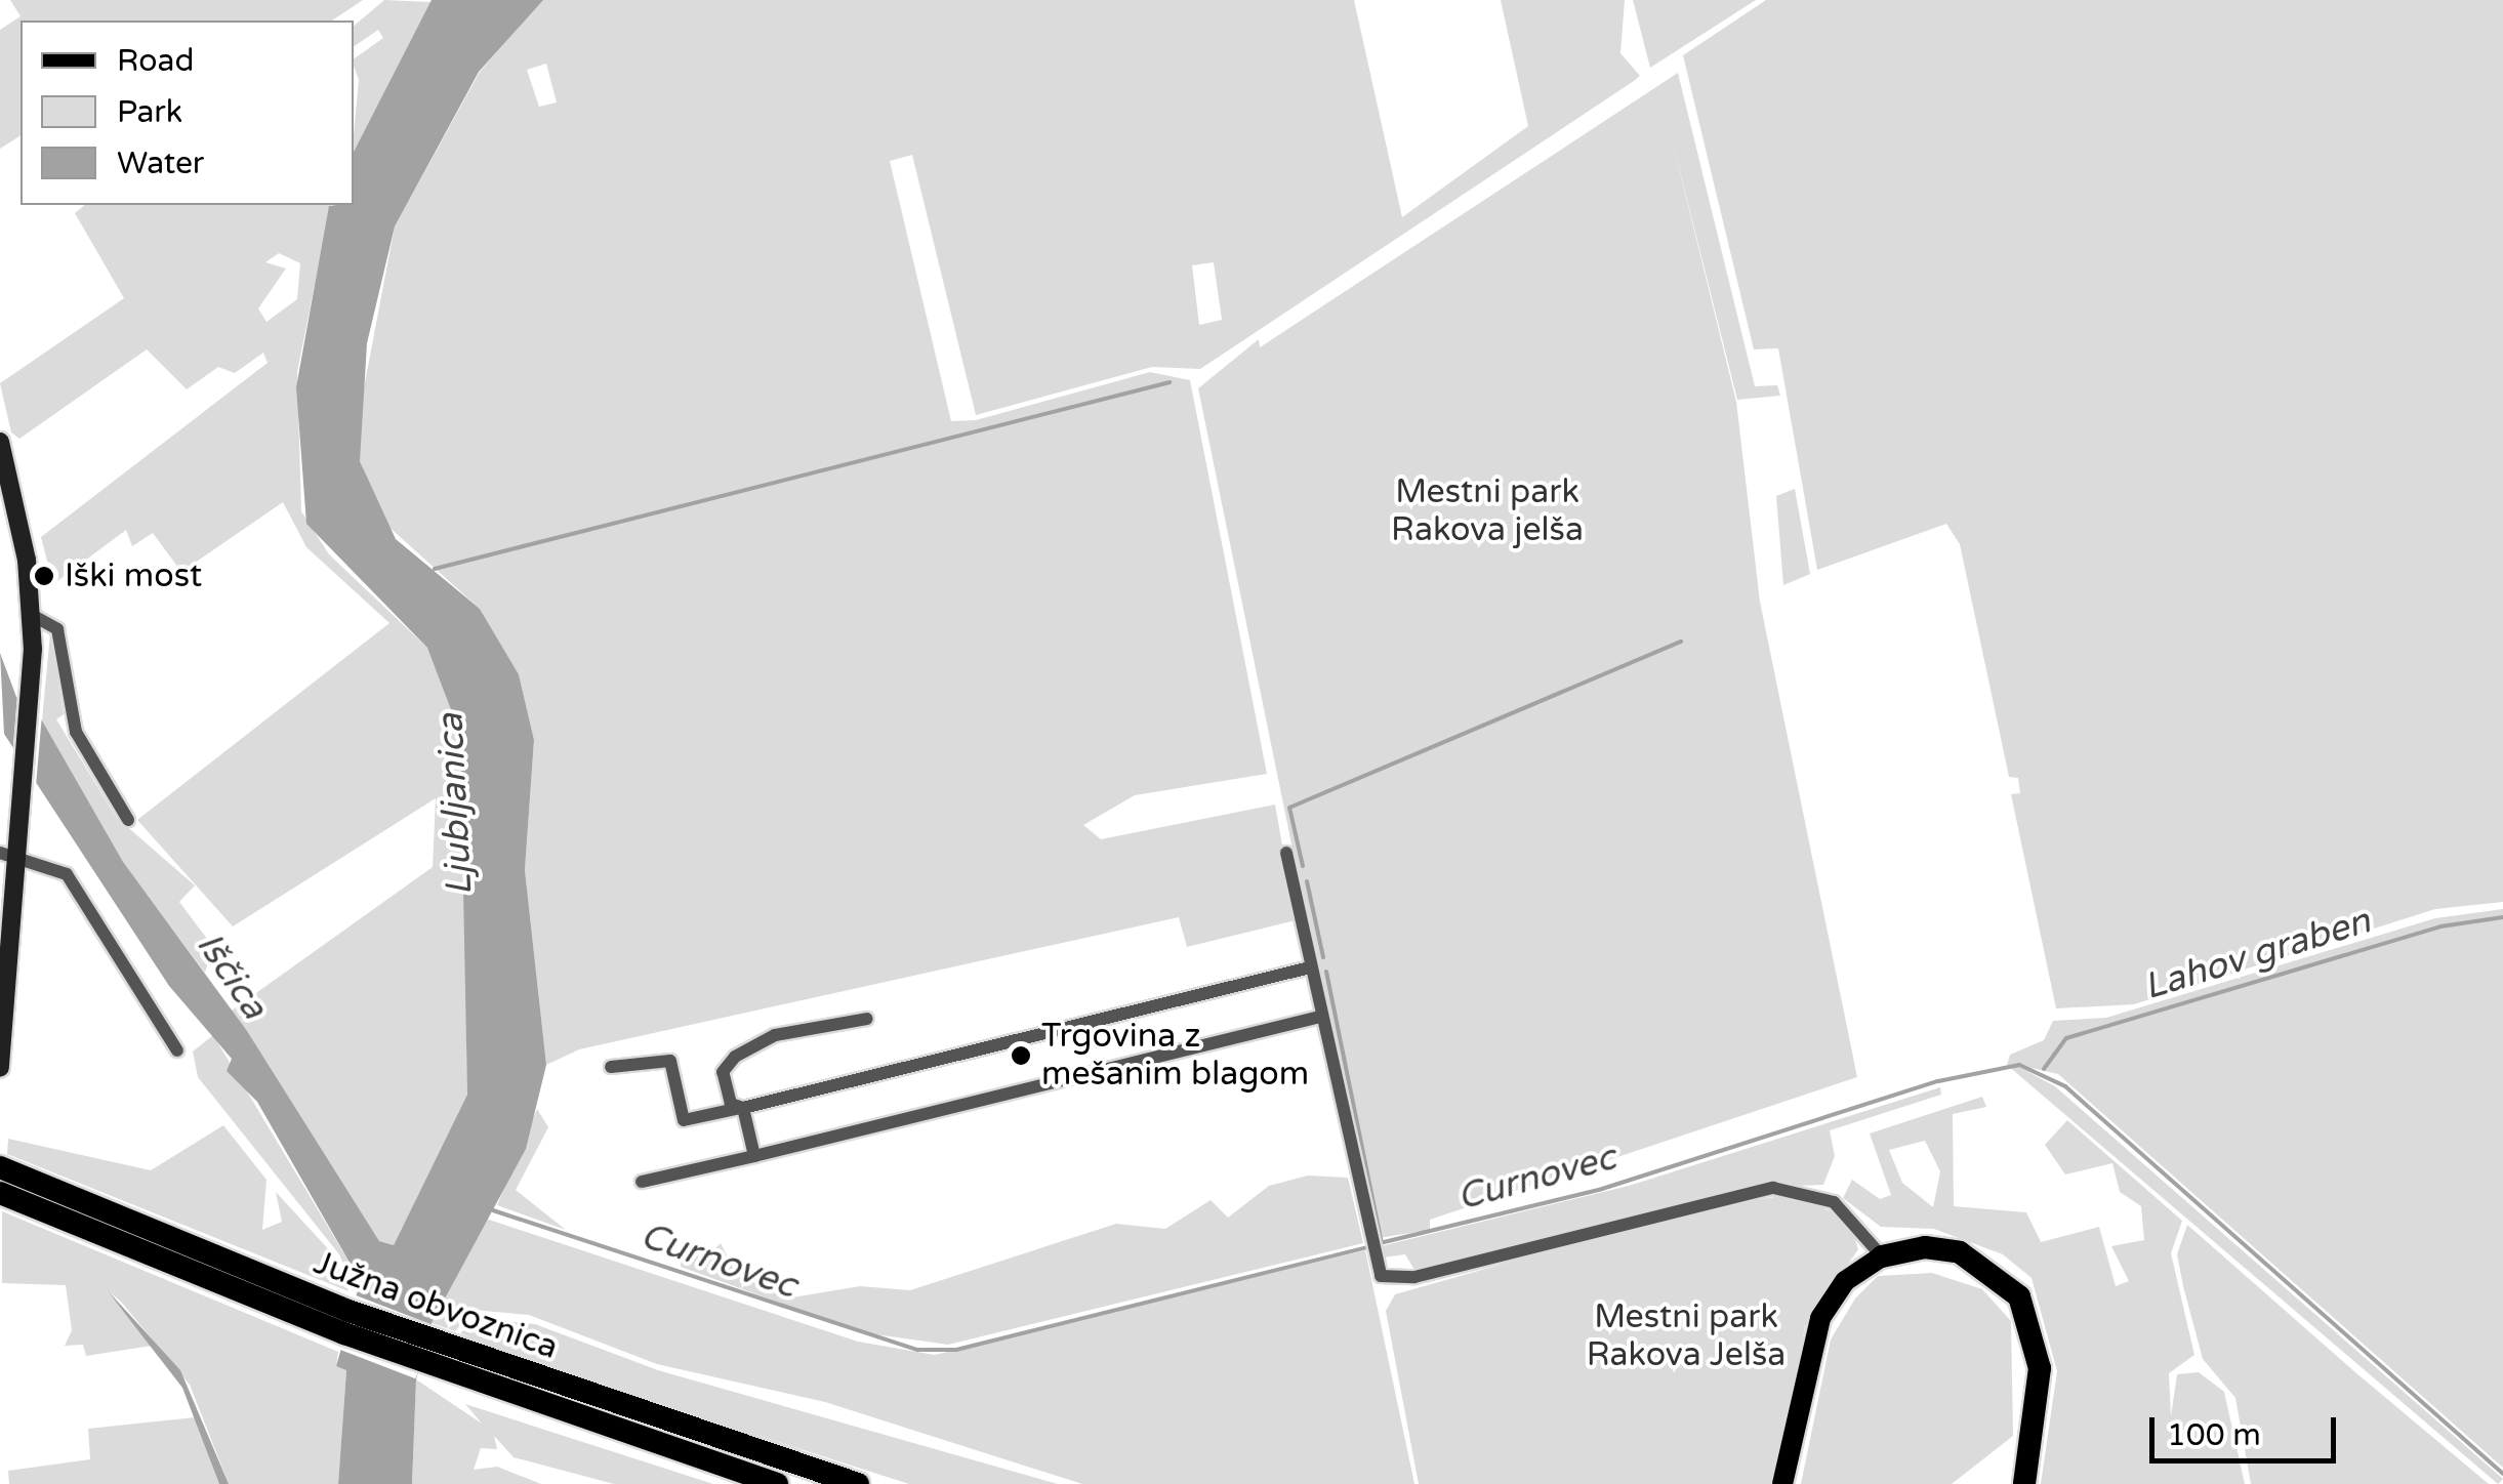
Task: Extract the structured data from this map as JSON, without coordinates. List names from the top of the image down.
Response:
{
  "streets": {
    "highway": ["Južna obvoznica"]
  },
  "water": [
    "Ljubljanica",
    "Lahov graben",
    "Iščica",
    "Curnovec"
  ],
  "parks": ["Mestni park Rakova jelša", "Mestni park Rakova Jelša"],
  "places": ["Iški most", "Trgovina z mešanim blagom"],
  "legend": ["Road", "Park", "Water"],
  "scale_bar": "100 m"
}
